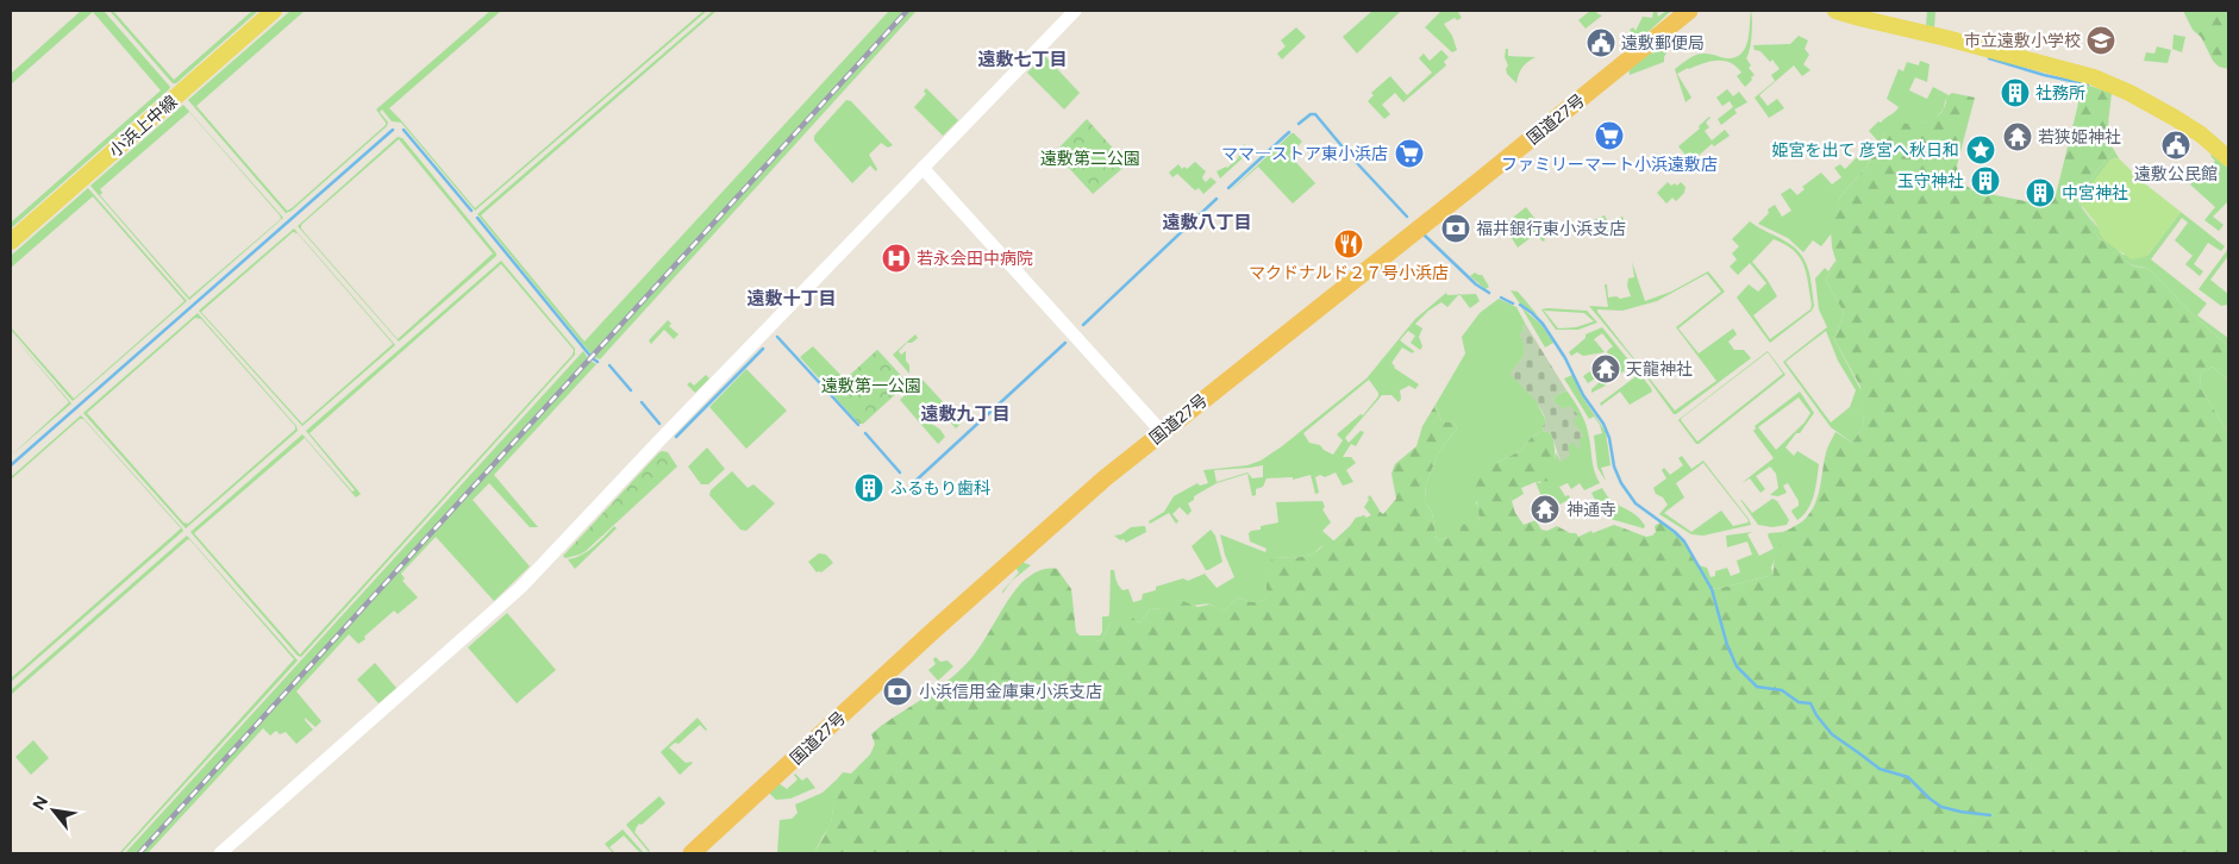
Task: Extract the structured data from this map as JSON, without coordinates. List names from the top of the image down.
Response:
{
  "streets": {
    "highway": ["国道27号"],
    "main road": ["小浜上中線"]
  },
  "districts": [
    "遠敷七丁目",
    "遠敷八丁目",
    "遠敷十丁目",
    "遠敷九丁目"
  ],
  "parks": ["遠敷第二公園", "遠敷第一公園"],
  "places": {
    "school or university": ["市立遠敷小学校"],
    "public building": ["遠敷郵便局", "遠敷公民館"],
    "building": [
      "社務所",
      "玉守神社",
      "中宮神社",
      "ふるもり歯科"
    ],
    "supermarket": ["ファミリーマート小浜遠敷店", "ママ―ストア東小浜店"],
    "temple": ["若狭姫神社", "天龍神社", "神通寺"],
    "place": ["姫宮を出て 彦宮へ秋日和"],
    "bank": ["福井銀行東小浜支店", "小浜信用金庫東小浜支店"],
    "restaurant": ["マクドナルド２７号小浜店"],
    "hospital": ["若永会田中病院"]
  },
  "north": "top left"
}
